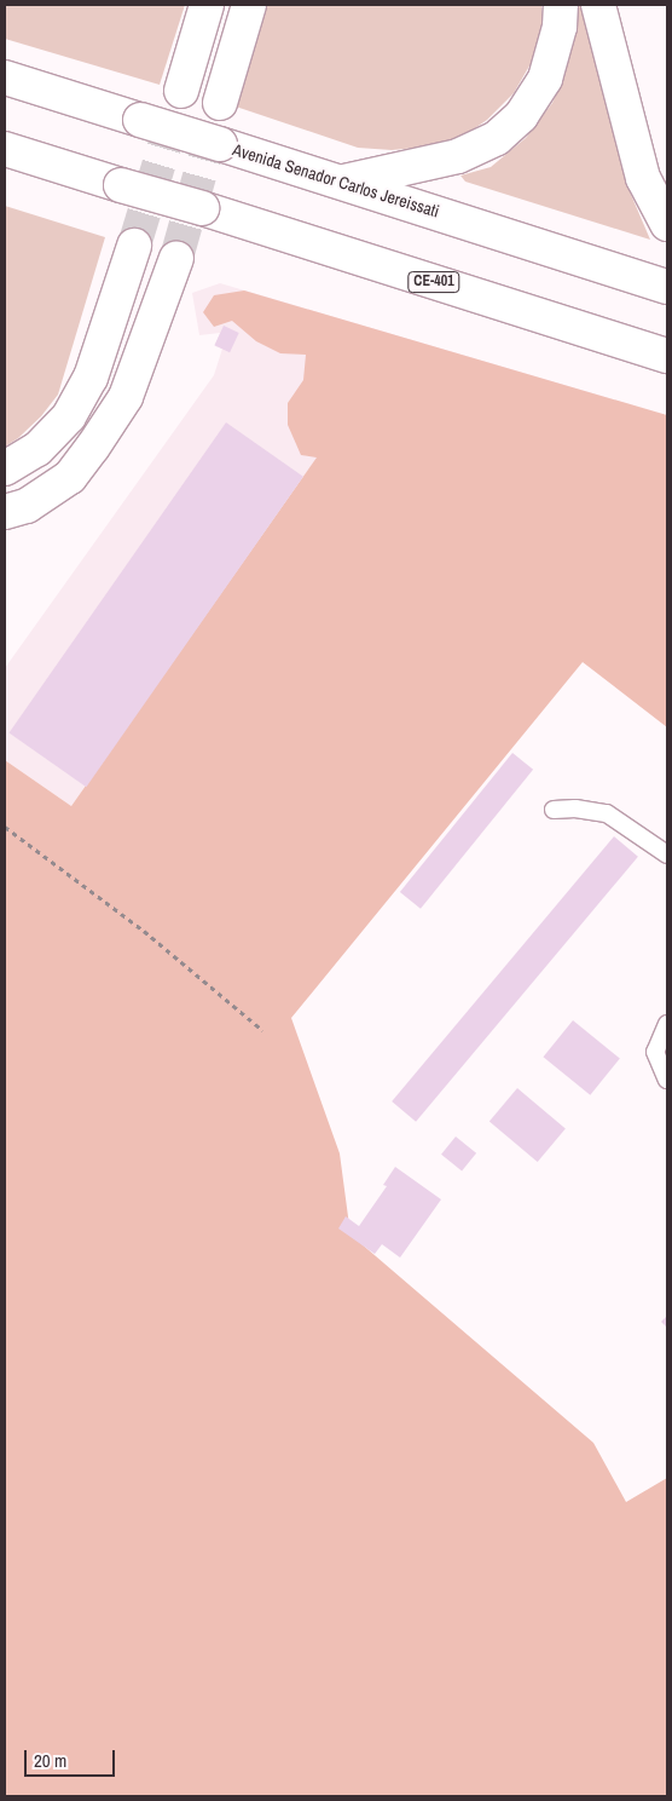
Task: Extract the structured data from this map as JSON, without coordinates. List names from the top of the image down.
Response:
{
  "streets": {
    "main road": ["Avenida Senador Carlos Jereissati", "CE-401"]
  },
  "scale_bar": "20 m"
}
